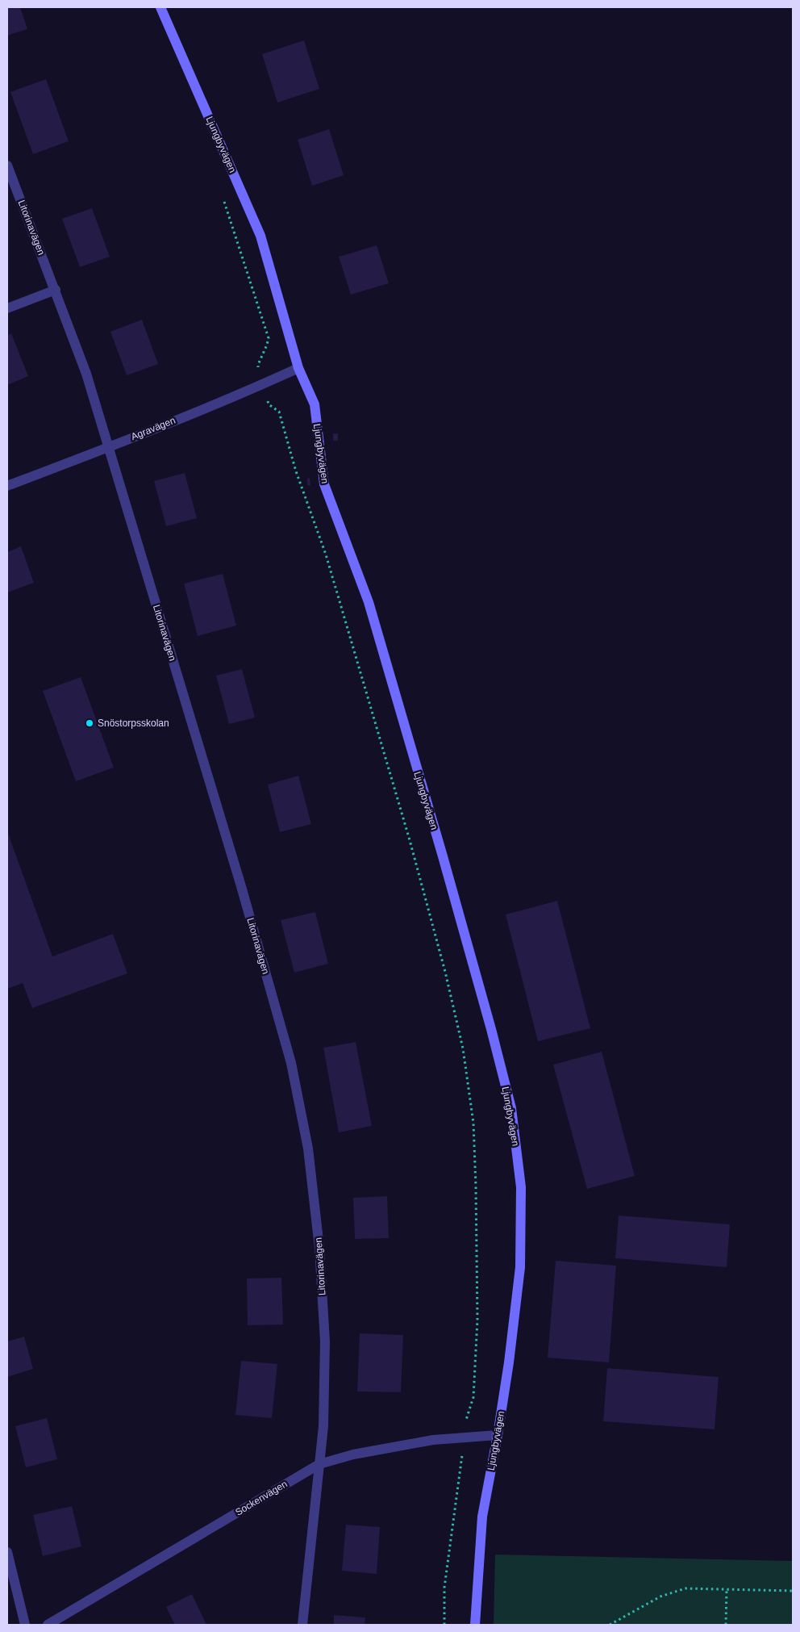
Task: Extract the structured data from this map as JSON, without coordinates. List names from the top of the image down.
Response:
{
  "streets": {
    "street": [
      "Ljungbyvägen",
      "Litorinavägen",
      "Agravägen",
      "Sockenvägen"
    ]
  },
  "crossings": [
    ["Ljungbyvägen", "Agravägen"],
    ["Ljungbyvägen", "Sockenvägen"],
    ["Litorinavägen", "Agravägen"],
    ["Litorinavägen", "Sockenvägen"]
  ],
  "places": ["Snöstorpsskolan"]
}
